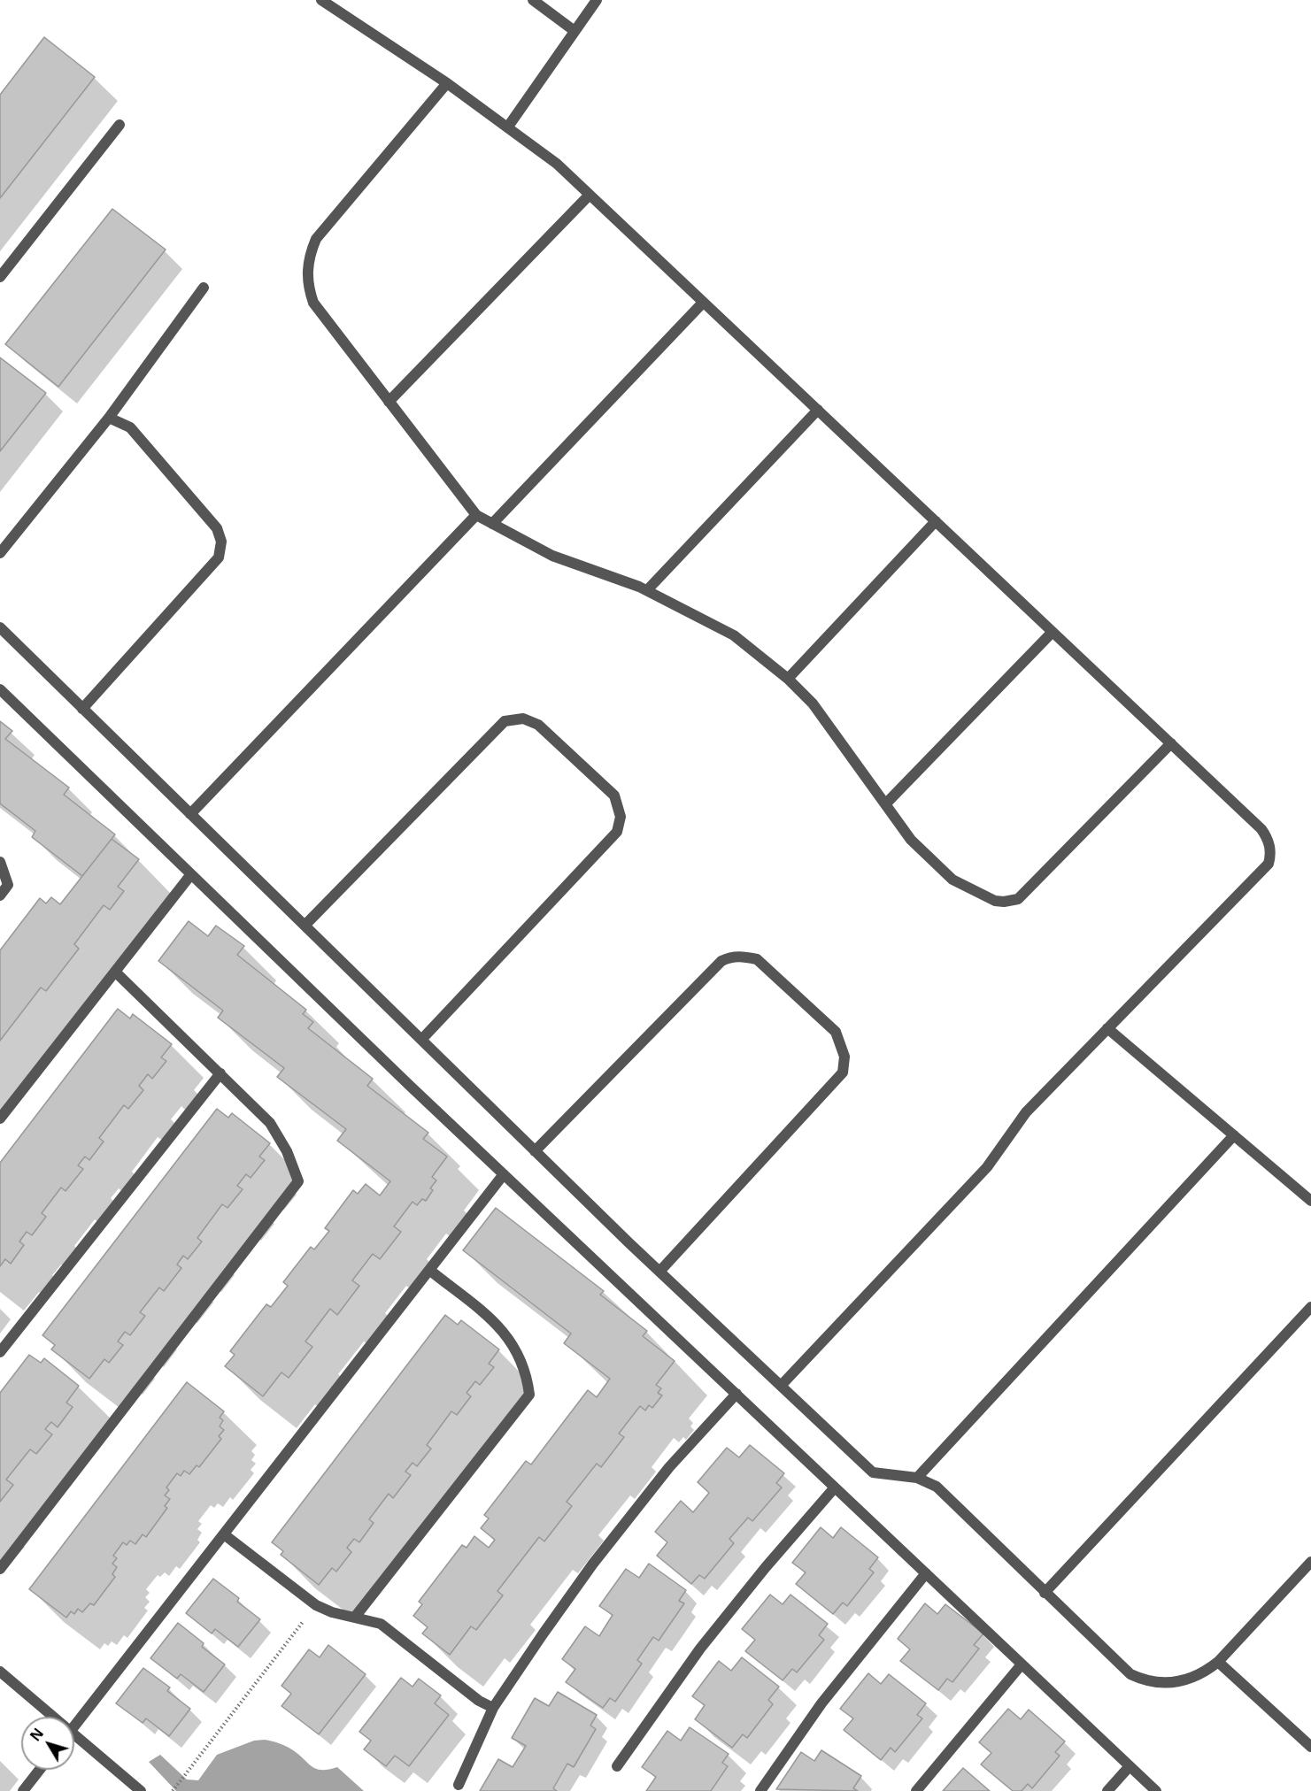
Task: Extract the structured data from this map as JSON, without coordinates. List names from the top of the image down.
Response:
{
  "north": "top left"
}
